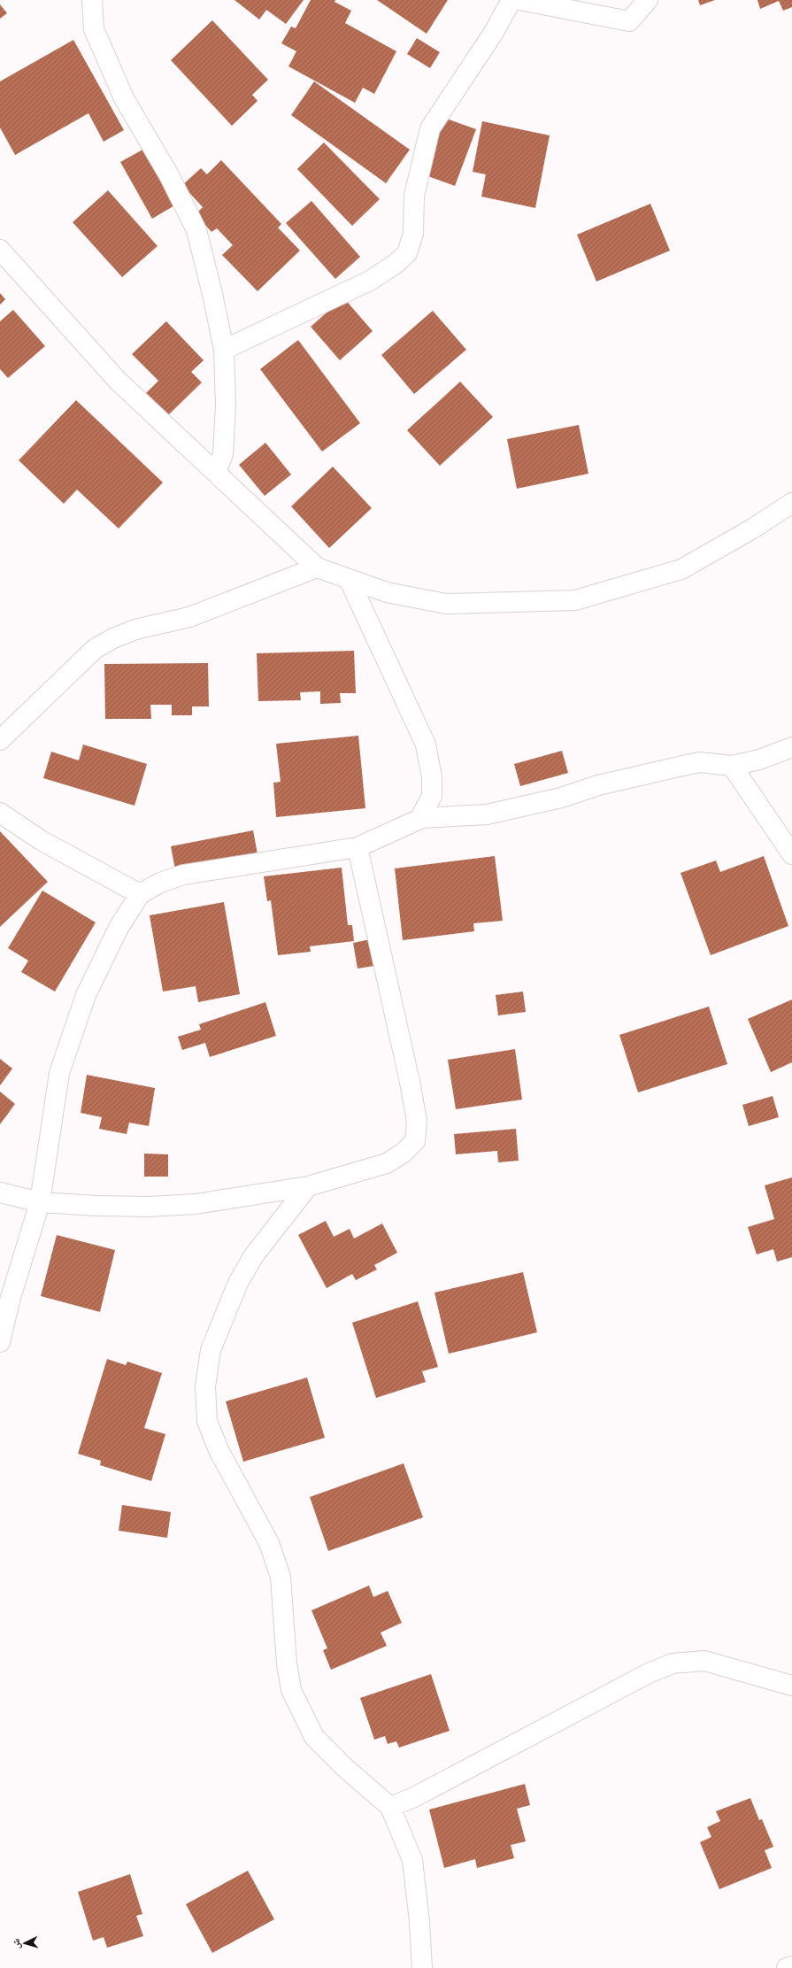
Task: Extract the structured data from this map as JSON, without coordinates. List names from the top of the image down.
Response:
{
  "north": "left"
}
